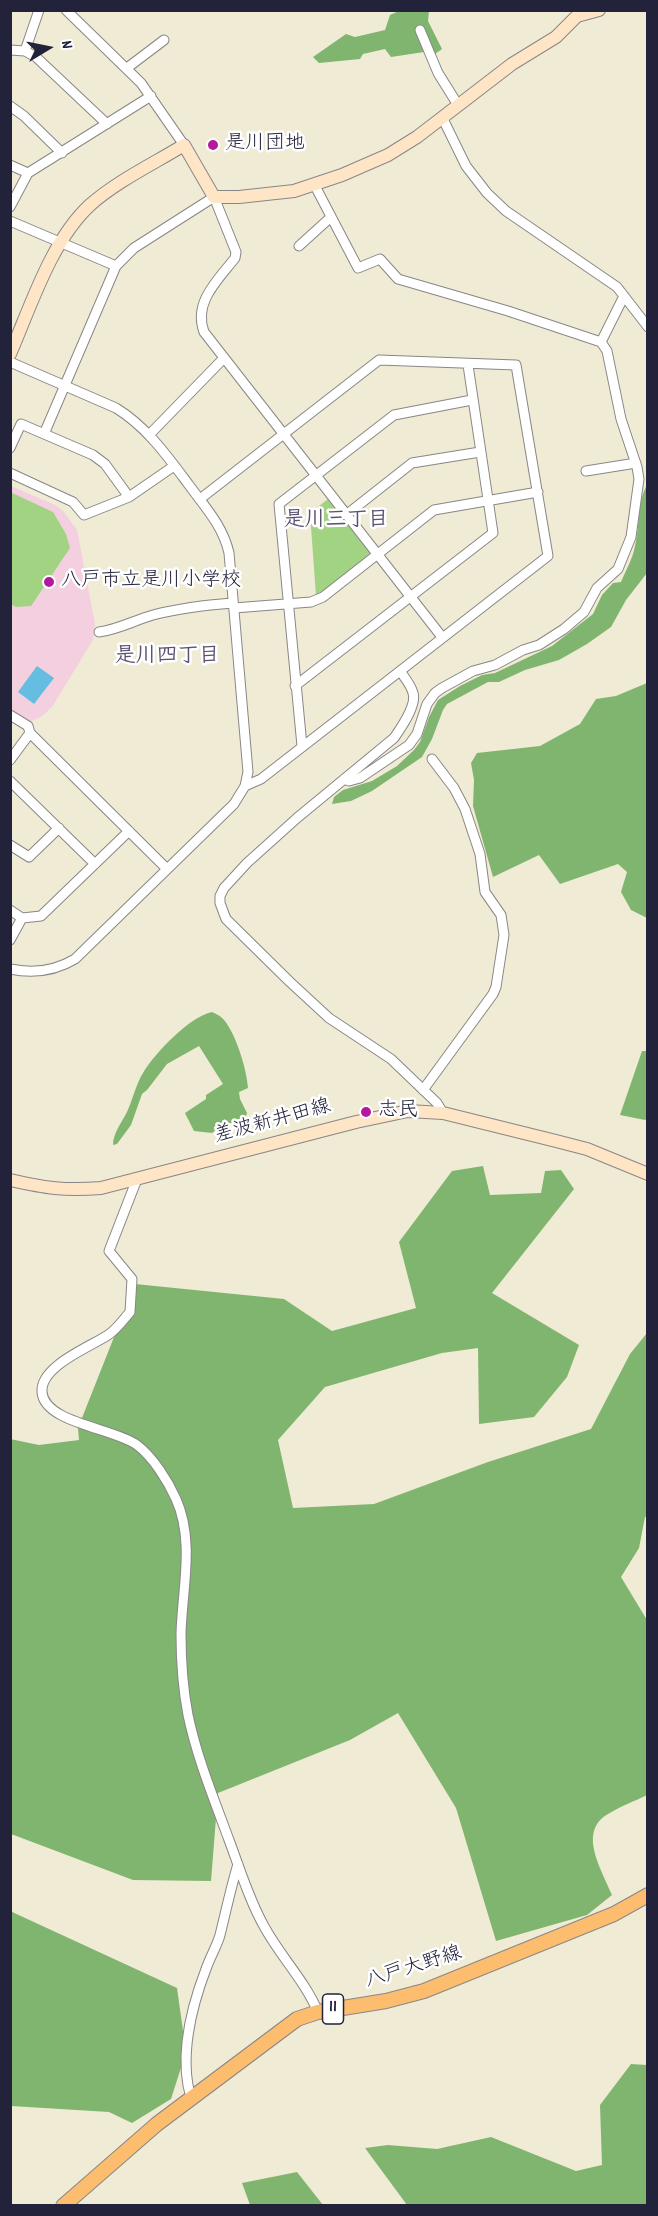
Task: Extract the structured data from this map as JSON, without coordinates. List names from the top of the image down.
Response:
{
  "streets": {
    "main road": ["八戸大野線", "11"],
    "street": ["差波新井田線"]
  },
  "districts": ["是川三丁目", "是川四丁目"],
  "places": ["是川団地", "八戸市立是川小学校", "志民"],
  "north": "right"
}
